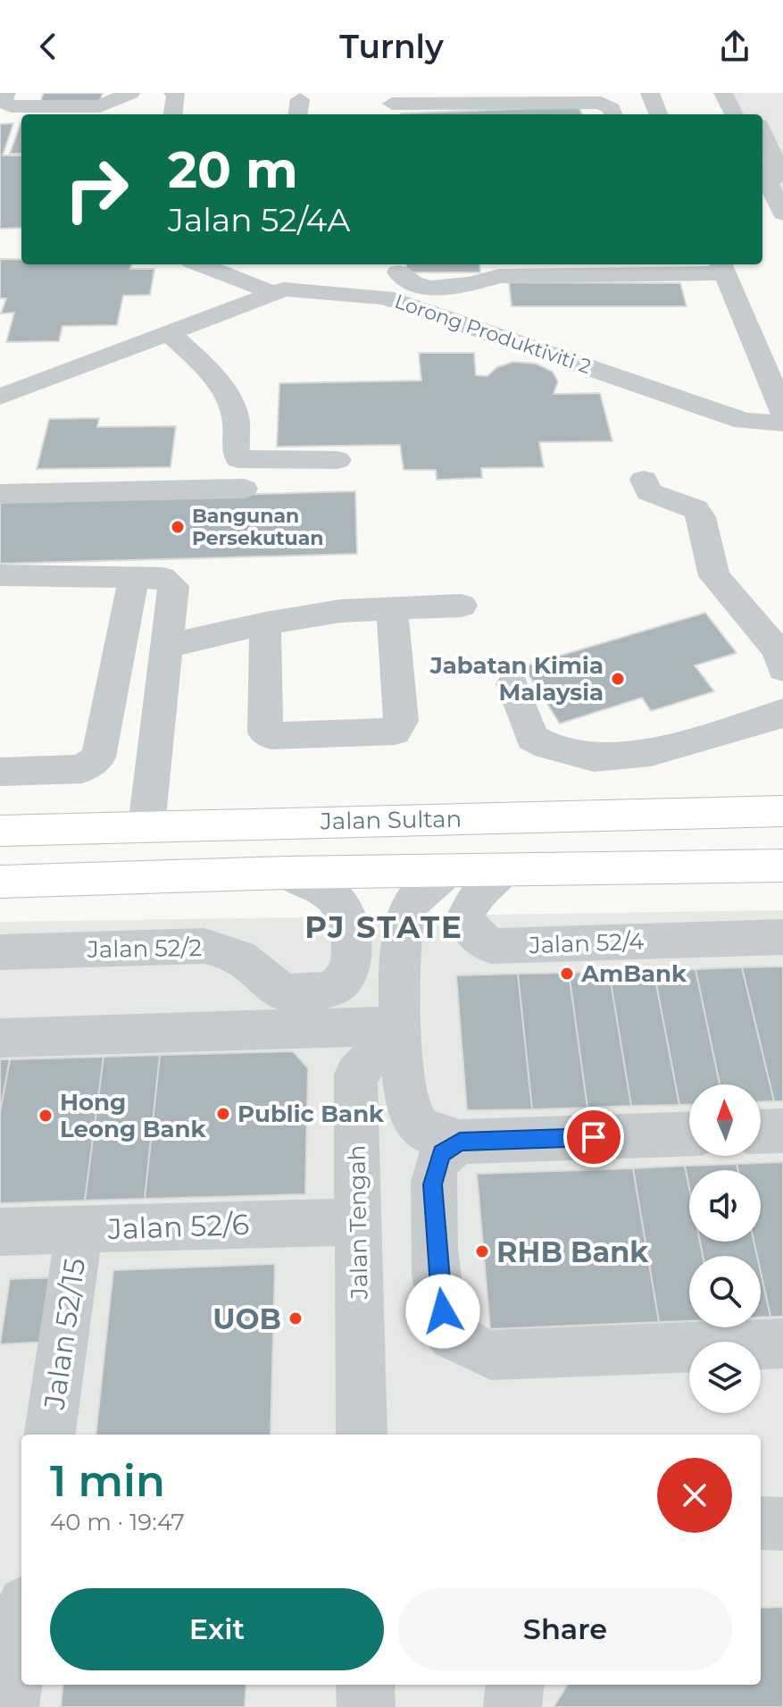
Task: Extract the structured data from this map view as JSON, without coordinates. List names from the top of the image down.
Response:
{
  "streets": {
    "main road": ["Jalan Sultan"],
    "street": [
      "Lorong Produktiviti 2",
      "Jalan 52/4",
      "Jalan 52/2",
      "Jalan Tengah",
      "Jalan 52/6",
      "Jalan 52/15"
    ]
  },
  "crossings": [
    ["Jalan Tengah", "Jalan 52/6"],
    ["Jalan 52/6", "Jalan 52/15"]
  ],
  "districts": ["PJ STATE"],
  "places": [
    "Bangunan Persekutuan",
    "Jabatan Kimia Malaysia",
    "AmBank",
    "Public Bank",
    "Hong Leong Bank",
    "RHB Bank",
    "UOB"
  ],
  "north": "top",
  "page": {
    "header": "Turnly",
    "turn": ["20 m", "Jalan 52/4A"],
    "heading": ["1 min", "40 m · 19:47"],
    "buttons": ["Exit", "Share"]
  }
}
